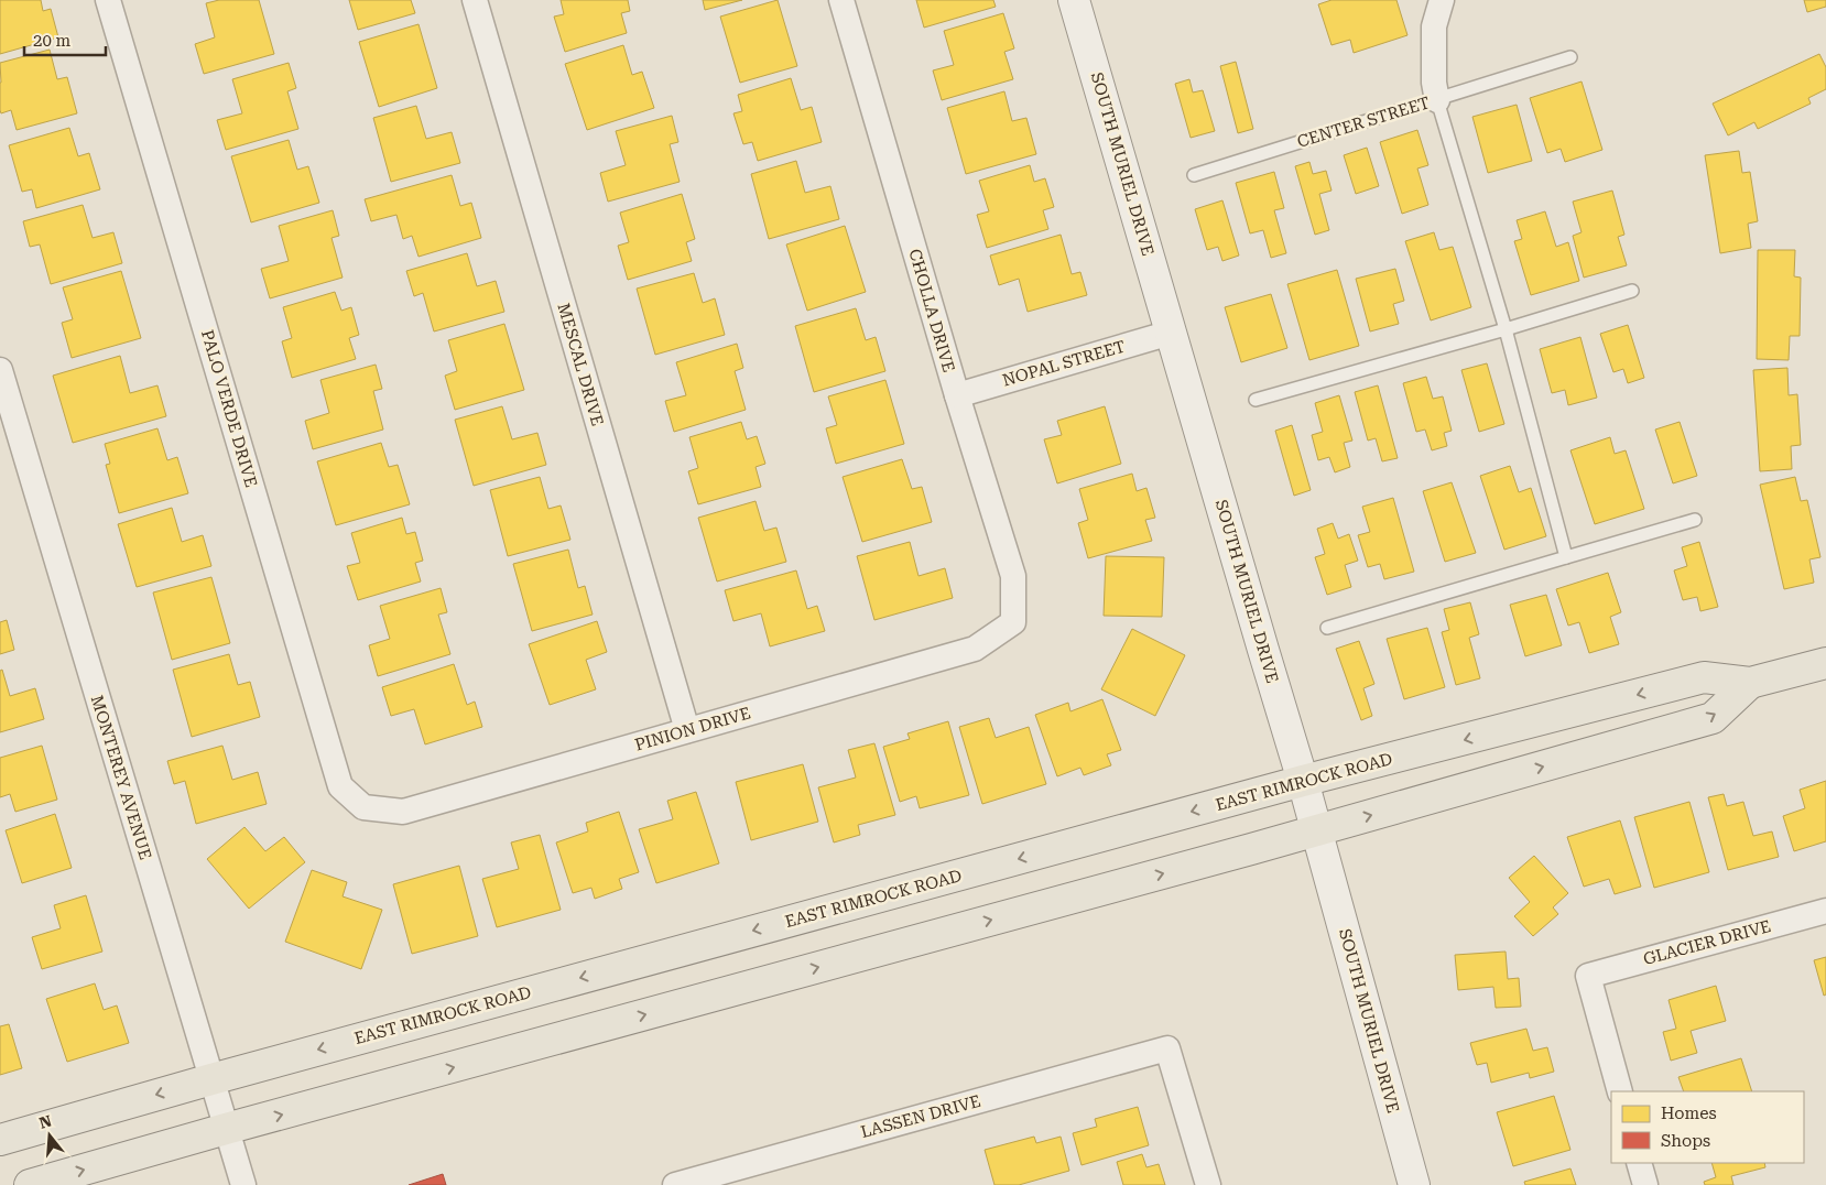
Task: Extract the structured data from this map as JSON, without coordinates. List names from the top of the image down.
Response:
{
  "streets": {
    "main road": ["SOUTH MURIEL DRIVE", "EAST RIMROCK ROAD"],
    "street": [
      "CENTER STREET",
      "CHOLLA DRIVE",
      "NOPAL STREET",
      "MESCAL DRIVE",
      "PALO VERDE DRIVE",
      "PINION DRIVE",
      "MONTEREY AVENUE",
      "GLACIER DRIVE",
      "LASSEN DRIVE"
    ]
  },
  "crossings": [
    ["SOUTH MURIEL DRIVE", "NOPAL STREET"],
    ["SOUTH MURIEL DRIVE", "EAST RIMROCK ROAD"],
    ["CHOLLA DRIVE", "NOPAL STREET"],
    ["CHOLLA DRIVE", "PINION DRIVE"],
    ["MESCAL DRIVE", "PINION DRIVE"],
    ["PALO VERDE DRIVE", "PINION DRIVE"],
    ["MONTEREY AVENUE", "EAST RIMROCK ROAD"]
  ],
  "legend": ["Homes", "Shops"],
  "scale_bar": "20 m",
  "north": "top"
}
